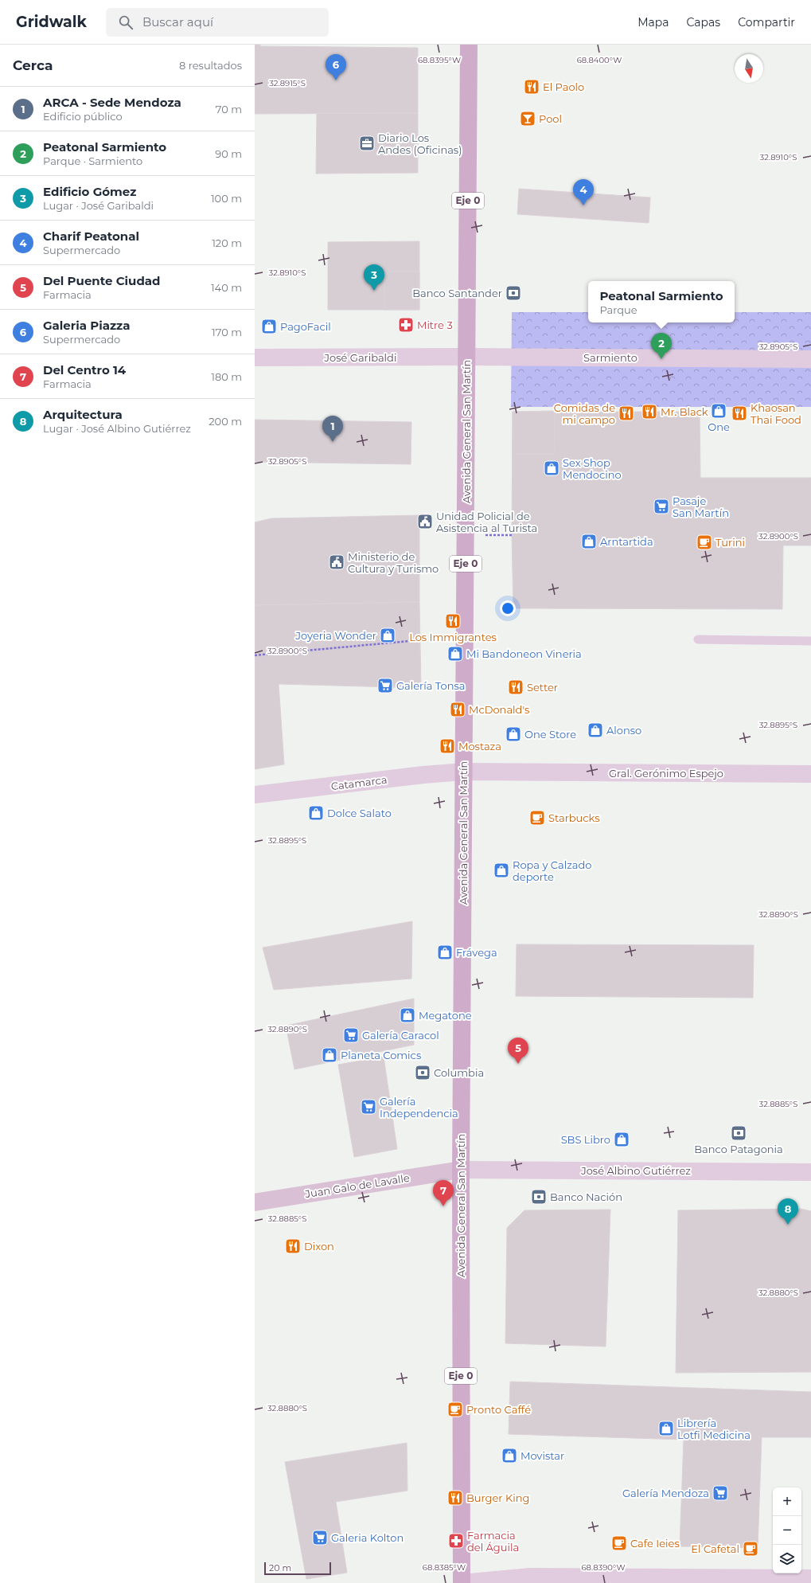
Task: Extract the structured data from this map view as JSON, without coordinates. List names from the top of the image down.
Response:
{
  "streets": {
    "main road": ["Eje 0", "Avenida General San Martín"],
    "street": [
      "José Garibaldi",
      "Sarmiento",
      "Gral. Gerónimo Espejo",
      "Catamarca",
      "José Albino Gutiérrez",
      "Juan Galo de Lavalle"
    ]
  },
  "crossings": [
    ["José Garibaldi", "Sarmiento"],
    ["José Garibaldi", "Avenida General San Martín"],
    ["Sarmiento", "Avenida General San Martín"],
    ["Avenida General San Martín", "Gral. Gerónimo Espejo"],
    ["Avenida General San Martín", "Catamarca"],
    ["Avenida General San Martín", "José Albino Gutiérrez"],
    ["Avenida General San Martín", "Juan Galo de Lavalle"],
    ["Gral. Gerónimo Espejo", "Catamarca"],
    ["José Albino Gutiérrez", "Juan Galo de Lavalle"]
  ],
  "places": {
    "restaurant": [
      "El Paolo",
      "Mr. Black",
      "Comidas de mi campo",
      "Khaosan Thai Food",
      "Los Immigrantes",
      "Setter",
      "McDonald's",
      "Mostaza",
      "Dixon",
      "Burger King"
    ],
    "bar": ["Pool"],
    "office": ["Diario Los Andes (Oficinas)"],
    "bank": [
      "Banco Santander",
      "Columbia",
      "Banco Patagonia",
      "Banco Nación"
    ],
    "pharmacy": ["Mitre 3", "Farmacia del Águila"],
    "shop": [
      "PagoFacil",
      "One",
      "Sex Shop Mendocino",
      "Arntartida",
      "Joyeria Wonder",
      "Mi Bandoneon Vineria",
      "Alonso",
      "One Store",
      "Dolce Salato",
      "Ropa y Calzado deporte",
      "Frávega",
      "Megatone",
      "Planeta Comics",
      "SBS Libro",
      "Librería Lotfi Medicina",
      "Movistar"
    ],
    "supermarket": [
      "Pasaje San Martín",
      "Galería Tonsa",
      "Galería Caracol",
      "Galería Independencia",
      "Galería Mendoza",
      "Galeria Kolton"
    ],
    "public building": ["Unidad Policial de Asistencia al Turista", "Ministerio de Cultura y Turismo"],
    "cafe": [
      "Turini",
      "Starbucks",
      "Pronto Caffé",
      "Cafe Ieies",
      "El Cafetal"
    ]
  },
  "scale_bar": "20 m",
  "north": "bottom",
  "page": {
    "header": "Gridwalk",
    "search": "Buscar aquí",
    "nav": ["Mapa", "Capas", "Compartir"],
    "heading": ["Cerca", "8 resultados"],
    "pins": [
      "6",
      "4",
      "3",
      "2",
      "1",
      "5",
      "7",
      "8"
    ],
    "list": [
      {
        "mark": "1",
        "name": "ARCA - Sede Mendoza",
        "note": "Edificio público",
        "value": "70 m"
      },
      {
        "mark": "2",
        "name": "Peatonal Sarmiento",
        "note": "Parque · Sarmiento",
        "value": "90 m"
      },
      {
        "mark": "3",
        "name": "Edificio Gómez",
        "note": "Lugar · José Garibaldi",
        "value": "100 m"
      },
      {
        "mark": "4",
        "name": "Charif Peatonal",
        "note": "Supermercado",
        "value": "120 m"
      },
      {
        "mark": "5",
        "name": "Del Puente Ciudad",
        "note": "Farmacia",
        "value": "140 m"
      },
      {
        "mark": "6",
        "name": "Galeria Piazza",
        "note": "Supermercado",
        "value": "170 m"
      },
      {
        "mark": "7",
        "name": "Del Centro 14",
        "note": "Farmacia",
        "value": "180 m"
      },
      {
        "mark": "8",
        "name": "Arquitectura",
        "note": "Lugar · José Albino Gutiérrez",
        "value": "200 m"
      }
    ],
    "popup": ["Peatonal Sarmiento", "Parque"],
    "map_buttons": ["+", "−"],
    "scale": "20 m"
  },
  "coordinates": [
    "68.8395°W",
    "68.8400°W",
    "32.8915°S",
    "32.8910°S",
    "32.8905°S",
    "32.8900°S",
    "32.8895°S",
    "32.8890°S",
    "32.8885°S",
    "32.8880°S",
    "68.8385°W",
    "68.8390°W"
  ]
}
